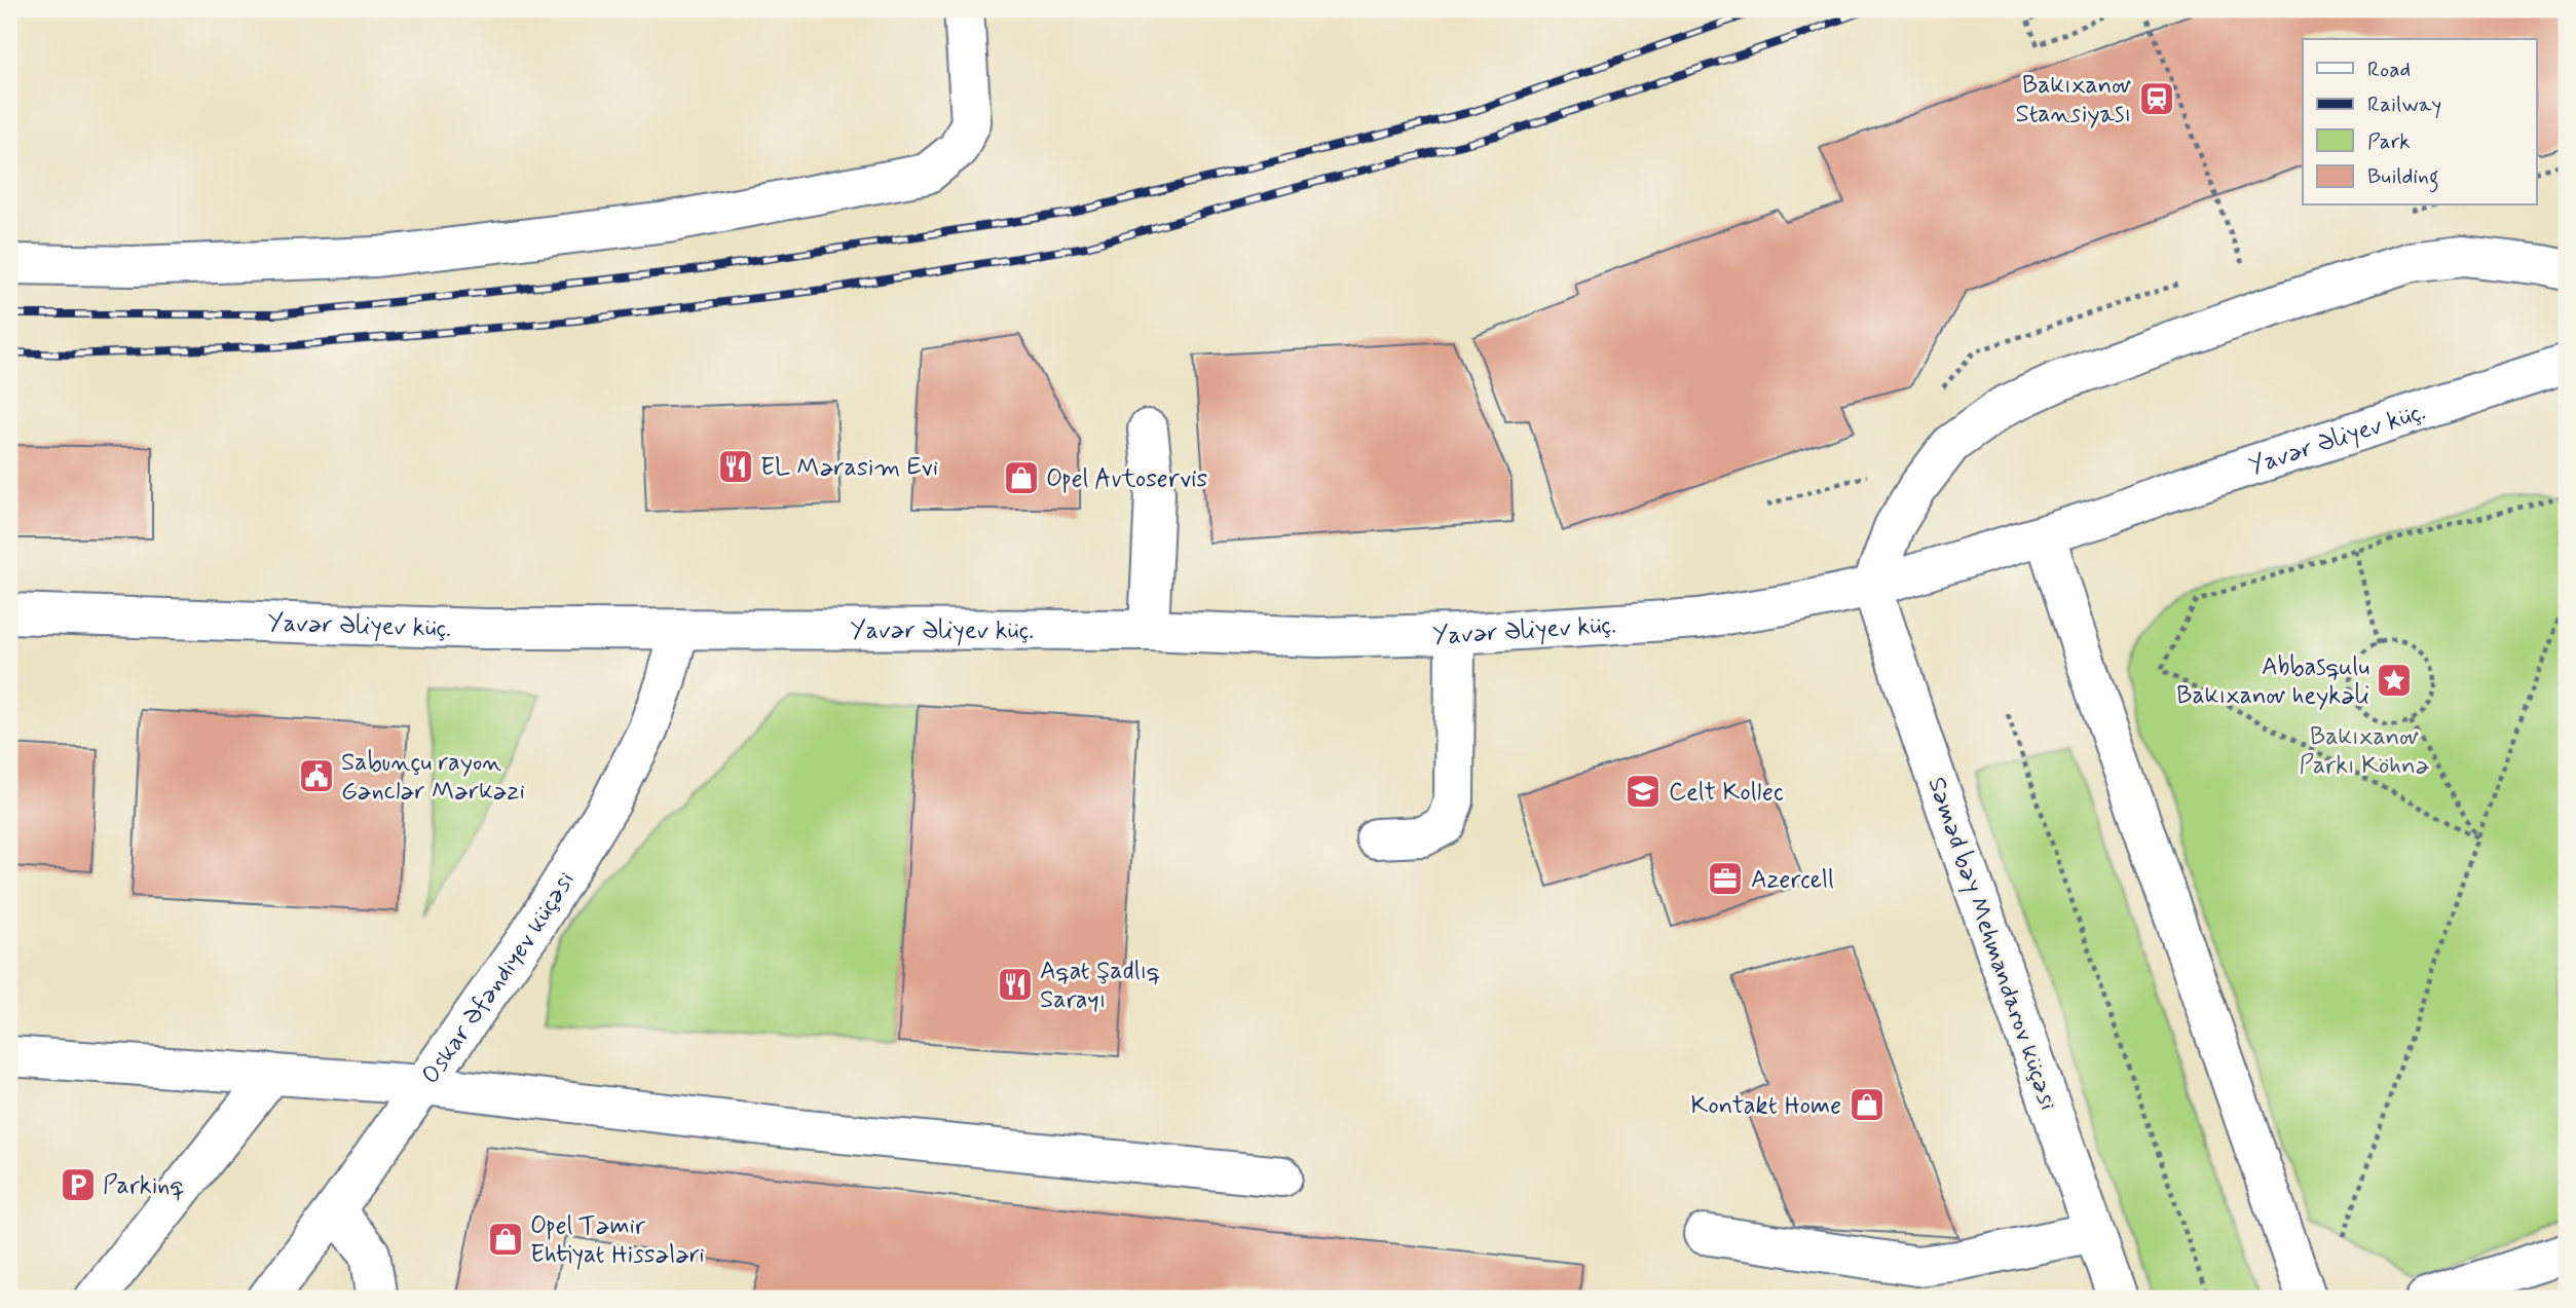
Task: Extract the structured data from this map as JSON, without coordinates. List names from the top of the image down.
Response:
{
  "streets": {
    "street": ["Yavər Əliyev küç.", "Səməd bəy Mehmandarov küçəsi", "Oskar Əfəndiyev küçəsi"]
  },
  "crossings": [
    ["Yavər Əliyev küç.", "Səməd bəy Mehmandarov küçəsi"],
    ["Yavər Əliyev küç.", "Oskar Əfəndiyev küçəsi"]
  ],
  "parks": ["Bakıxanov Parkı Köhnə"],
  "places": {
    "station": ["Bakıxanov Stansiyası"],
    "restaurant": ["EL Mərasim Evi", "Aqat Şadlıq Sarayı"],
    "shop": ["Opel Avtoservis", "Kontakt Home", "Opel Təmir Ehtiyat Hissələri"],
    "place": ["Abbasqulu Bakıxanov heykəli"],
    "public building": ["Sabunçu rayon Gənclər Mərkəzi"],
    "school or university": ["Celt Kollec"],
    "office": ["Azercell"],
    "parking": ["Parkinq"]
  },
  "legend": [
    "Road",
    "Railway",
    "Park",
    "Building"
  ]
}
